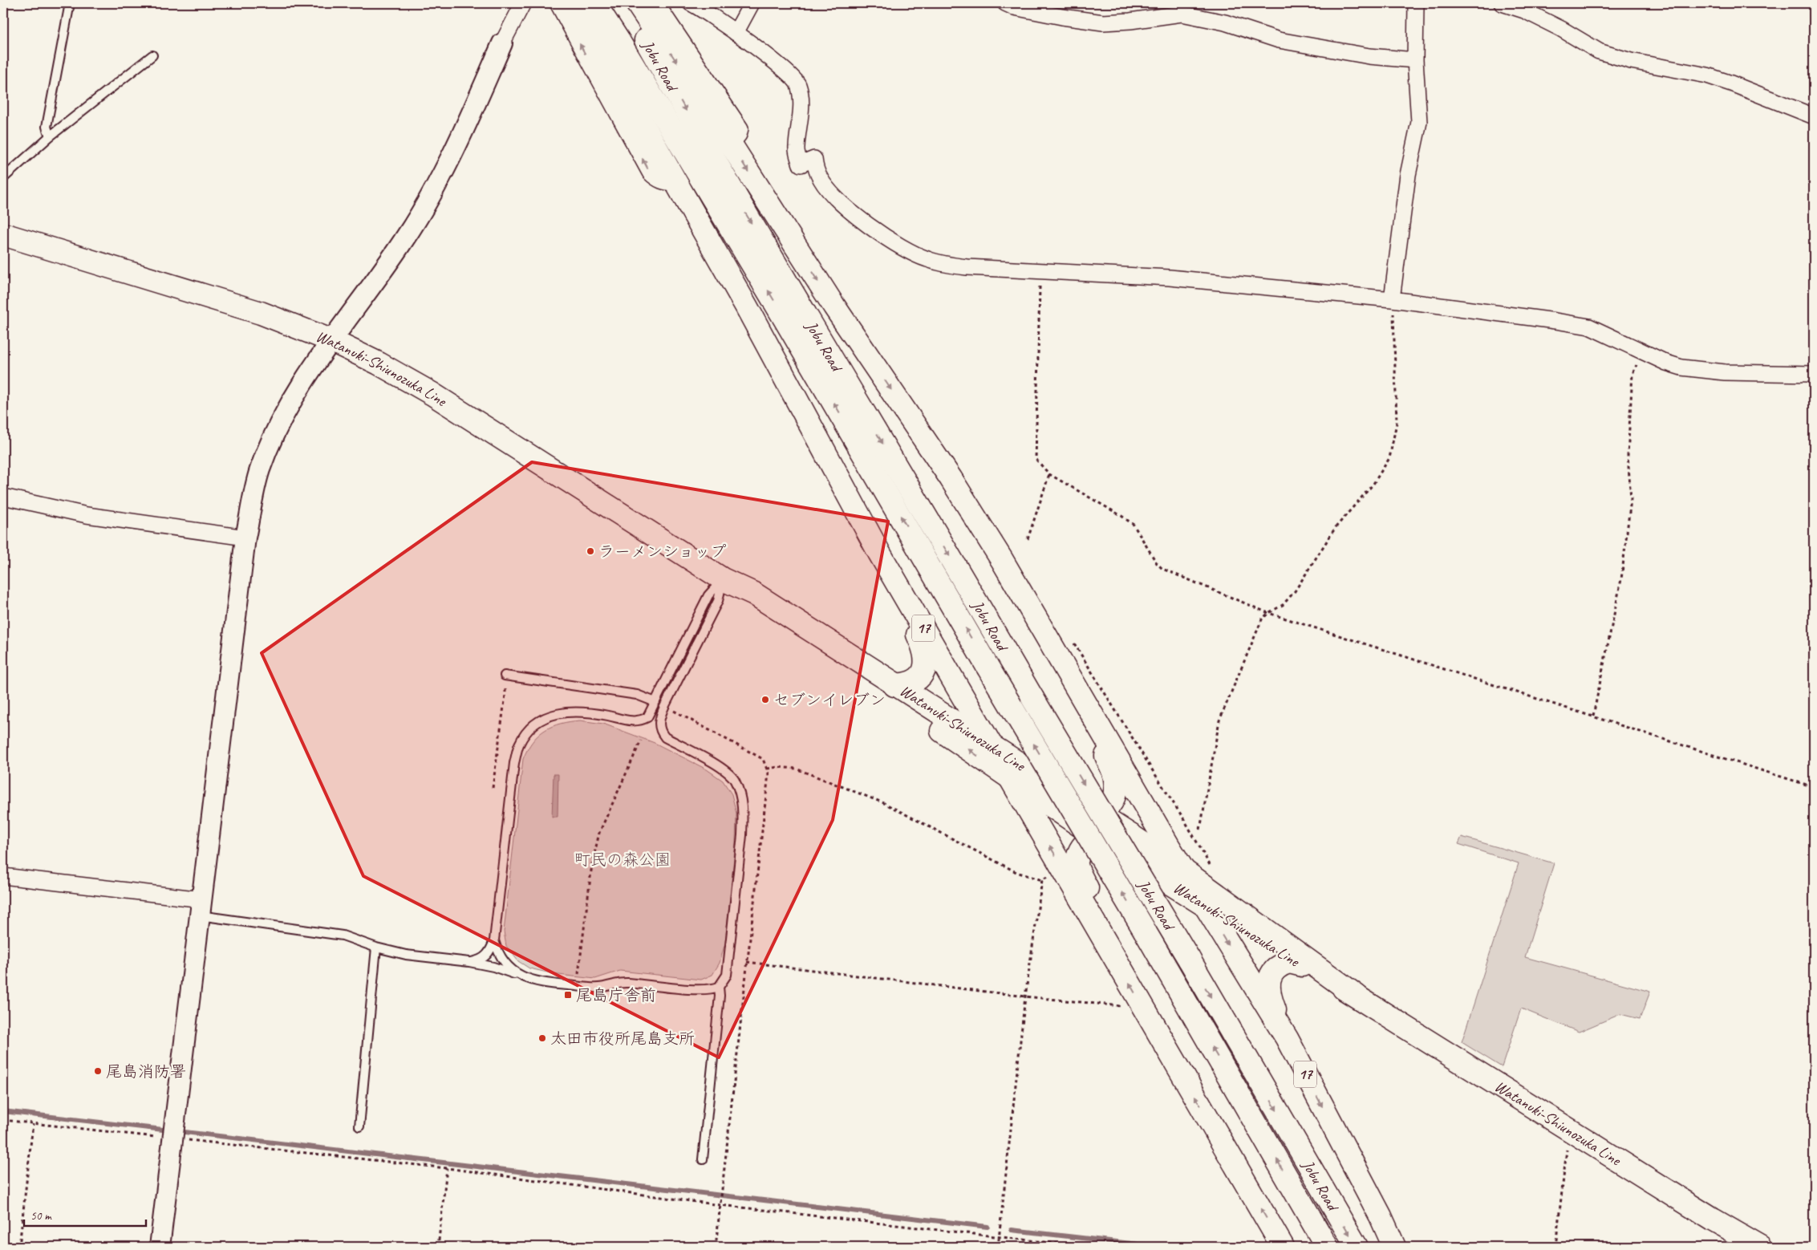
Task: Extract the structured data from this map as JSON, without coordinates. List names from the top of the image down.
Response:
{
  "streets": {
    "main road": ["Jobu Road", "Watanuki-Shiunozuka Line", "17"]
  },
  "crossings": [
    ["Watanuki-Shiunozuka Line", "17"]
  ],
  "parks": ["町民の森公園"],
  "places": {
    "other": [
      "ラーメンショップ",
      "セブンイレブン",
      "太田市役所尾島支所",
      "尾島消防署"
    ],
    "transit": ["尾島庁舎前"]
  },
  "scale_bar": "50 m"
}
